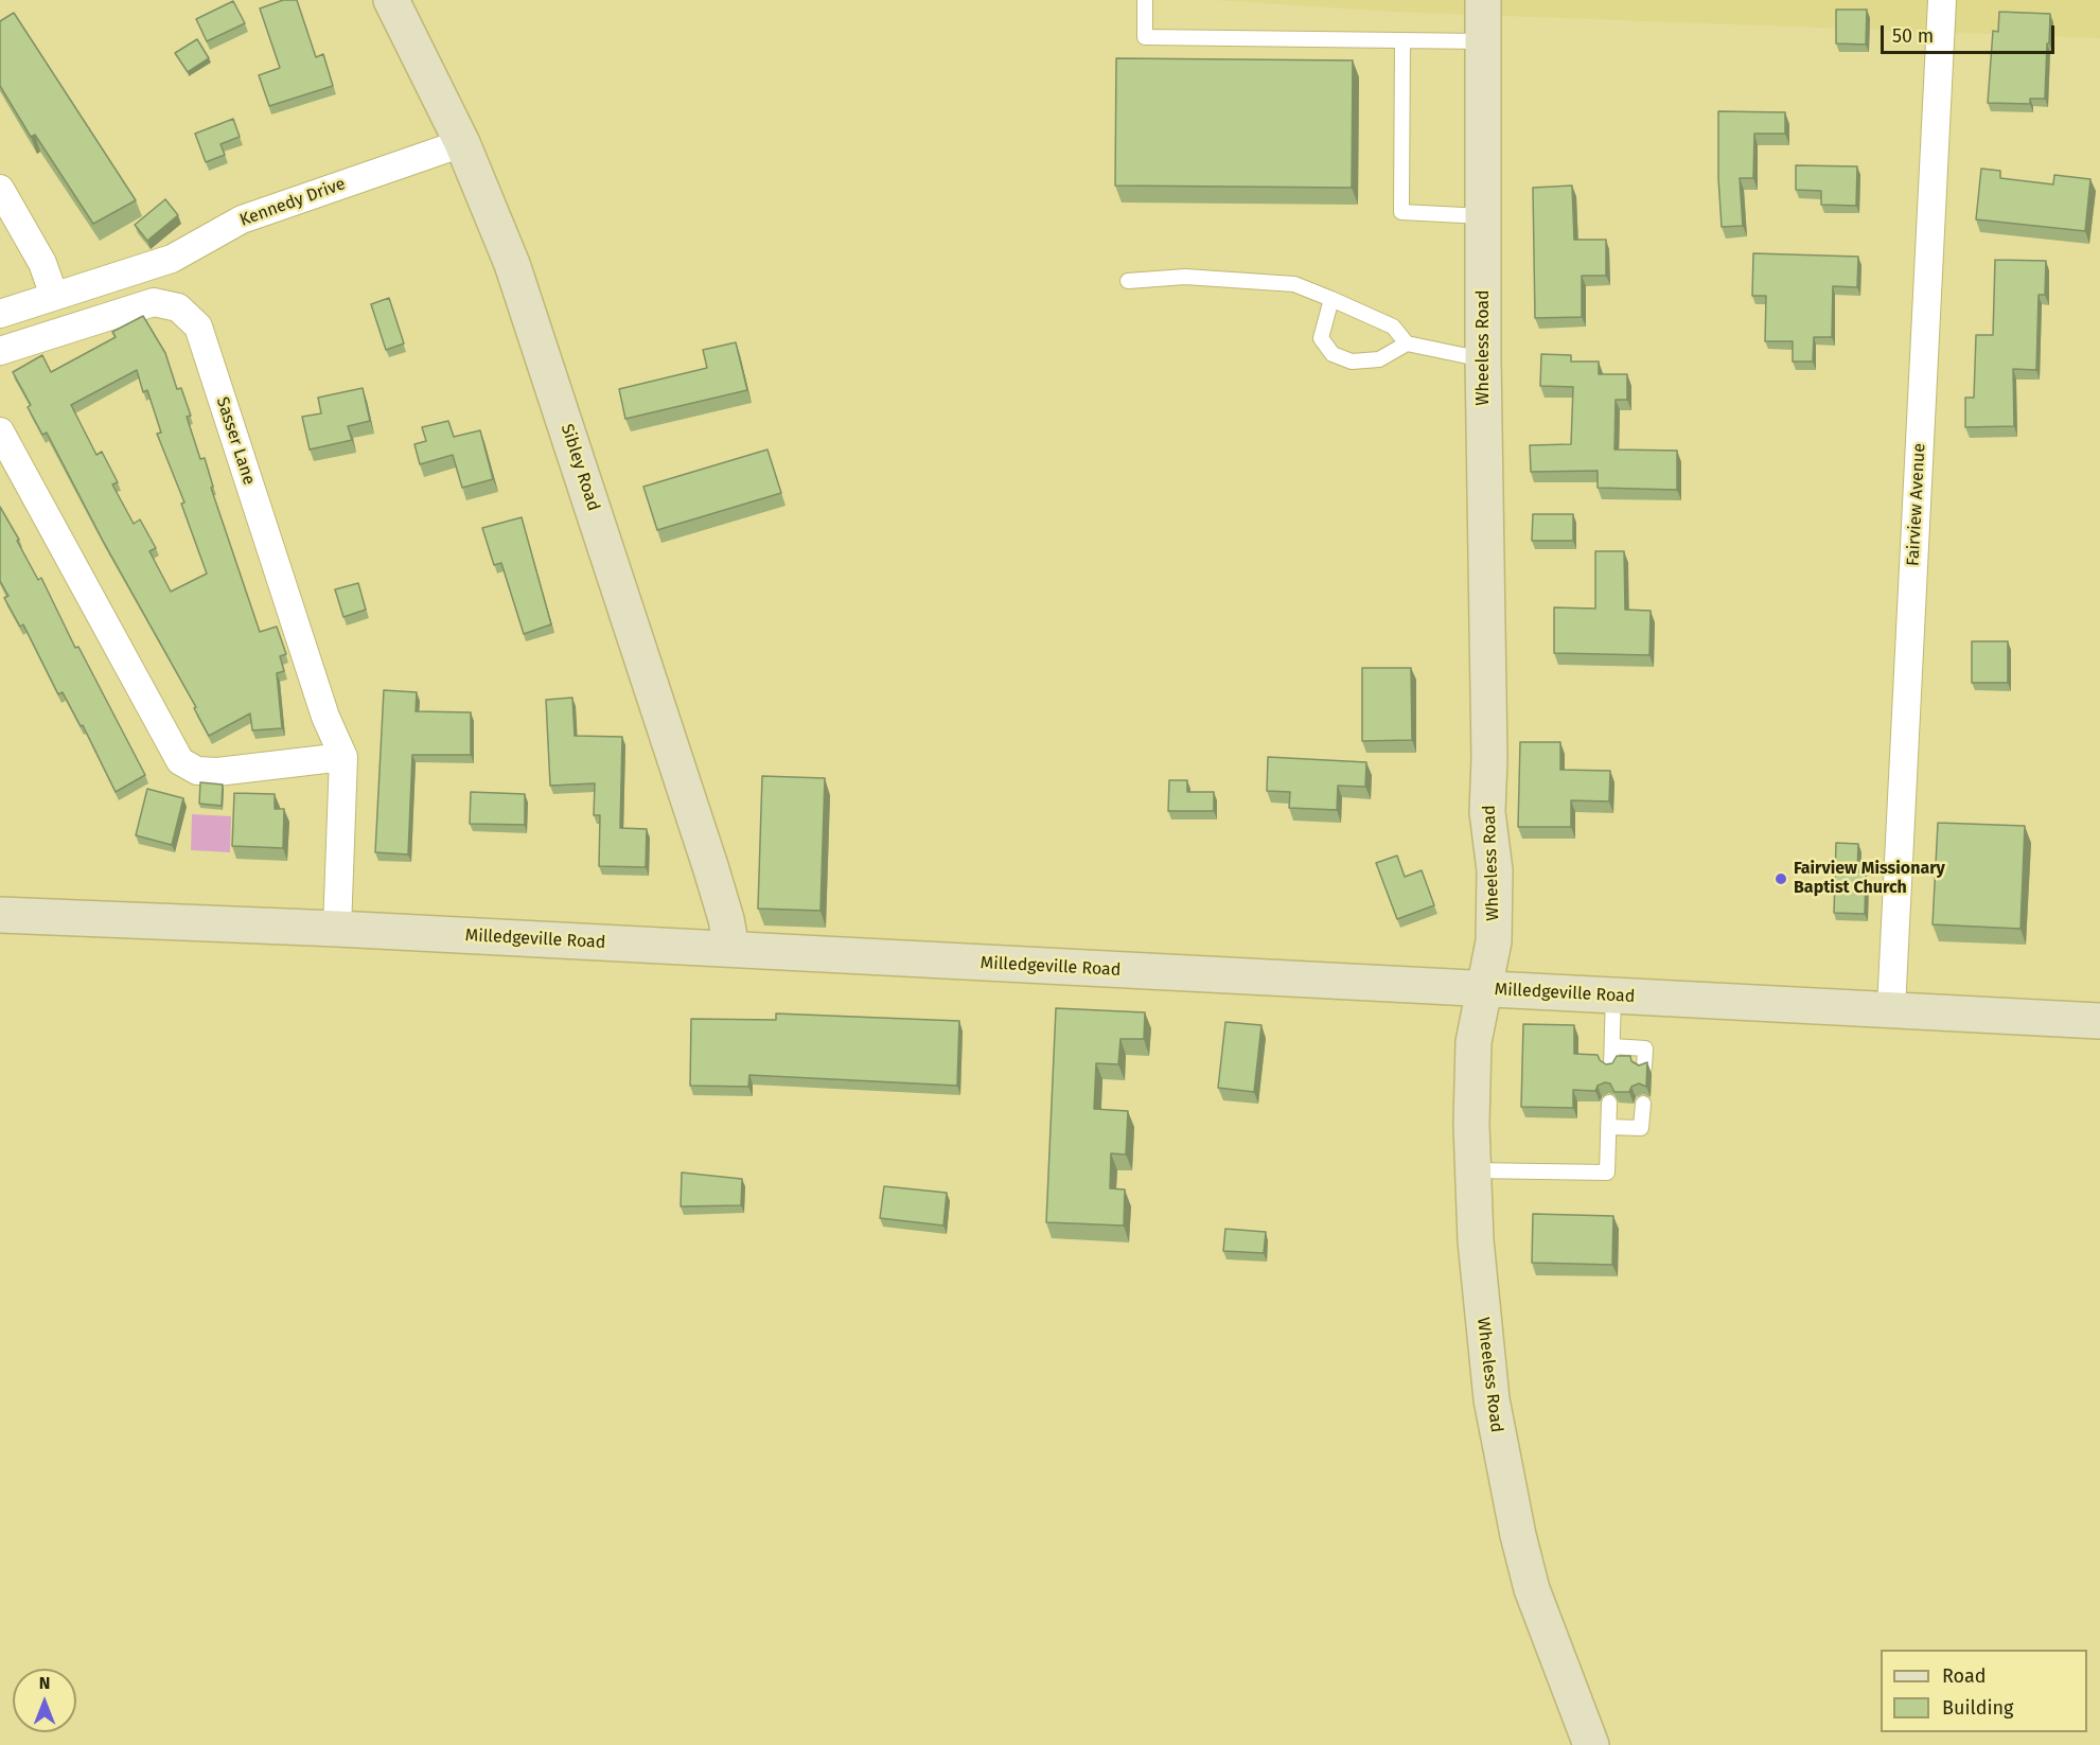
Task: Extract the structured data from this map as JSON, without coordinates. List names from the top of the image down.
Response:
{
  "streets": {
    "street": [
      "Kennedy Drive",
      "Wheeless Road",
      "Sasser Lane",
      "Sibley Road",
      "Fairview Avenue",
      "Milledgeville Road"
    ]
  },
  "crossings": [
    ["Kennedy Drive", "Sibley Road"],
    ["Wheeless Road", "Milledgeville Road"],
    ["Sasser Lane", "Milledgeville Road"],
    ["Sibley Road", "Milledgeville Road"],
    ["Fairview Avenue", "Milledgeville Road"]
  ],
  "places": ["Fairview Missionary Baptist Church"],
  "legend": ["Road", "Building"],
  "scale_bar": "50 m",
  "north": "top"
}
